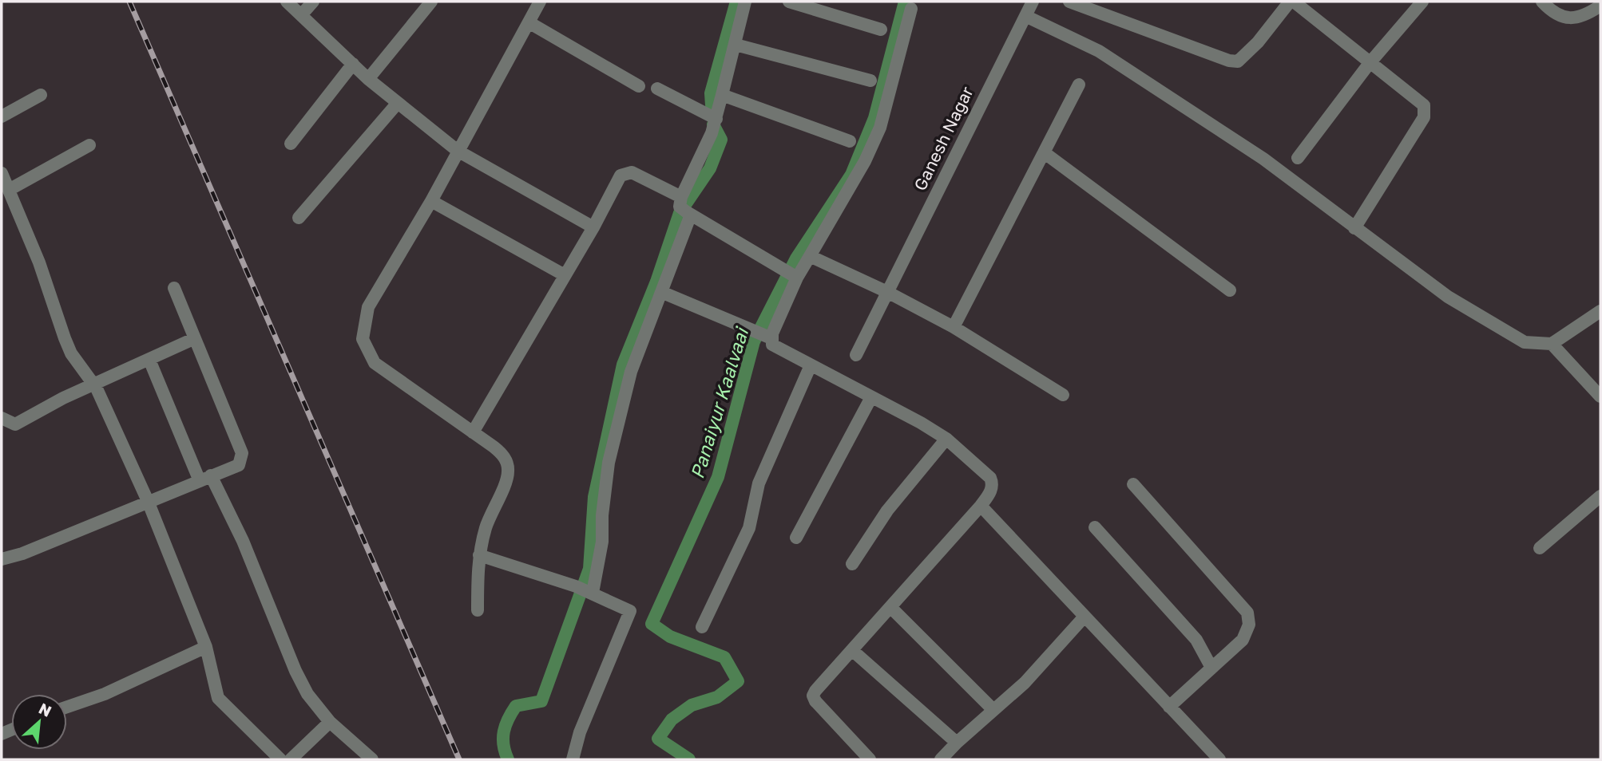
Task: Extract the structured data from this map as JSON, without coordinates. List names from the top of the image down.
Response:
{
  "streets": {
    "street": ["Ganesh Nagar"]
  },
  "water": ["Panaiyur Kaalvaai"],
  "north": "top right"
}
